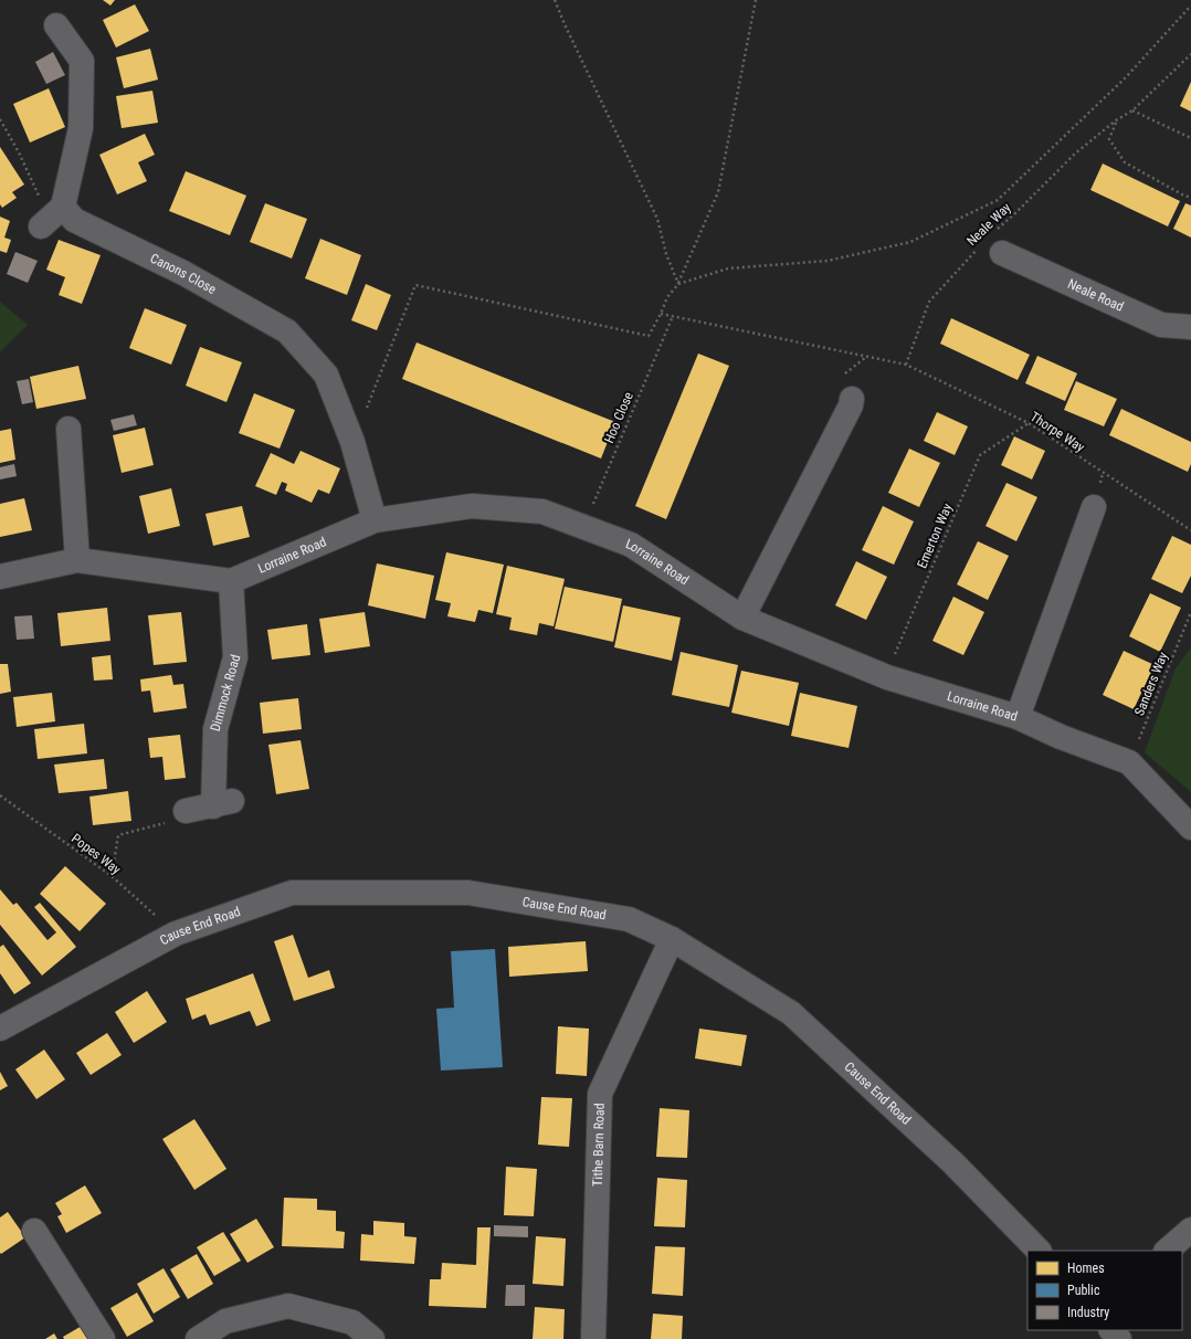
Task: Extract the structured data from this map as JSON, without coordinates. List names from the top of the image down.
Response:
{
  "streets": {
    "street": [
      "Canons Close",
      "Neale Road",
      "Lorraine Road",
      "Dimmock Road",
      "Cause End Road",
      "Tithe Barn Road"
    ],
    "path": [
      "Neale Way",
      "Hoo Close",
      "Thorpe Way",
      "Emerton Way",
      "Sanders Way",
      "Popes Way"
    ]
  },
  "crossings": [
    ["Neale Way", "Thorpe Way"],
    ["Canons Close", "Lorraine Road"],
    ["Hoo Close", "Thorpe Way"],
    ["Hoo Close", "Lorraine Road"],
    ["Thorpe Way", "Emerton Way"],
    ["Emerton Way", "Lorraine Road"],
    ["Lorraine Road", "Sanders Way"],
    ["Lorraine Road", "Dimmock Road"],
    ["Popes Way", "Cause End Road"],
    ["Cause End Road", "Tithe Barn Road"]
  ],
  "legend": ["Homes", "Public", "Industry"]
}
